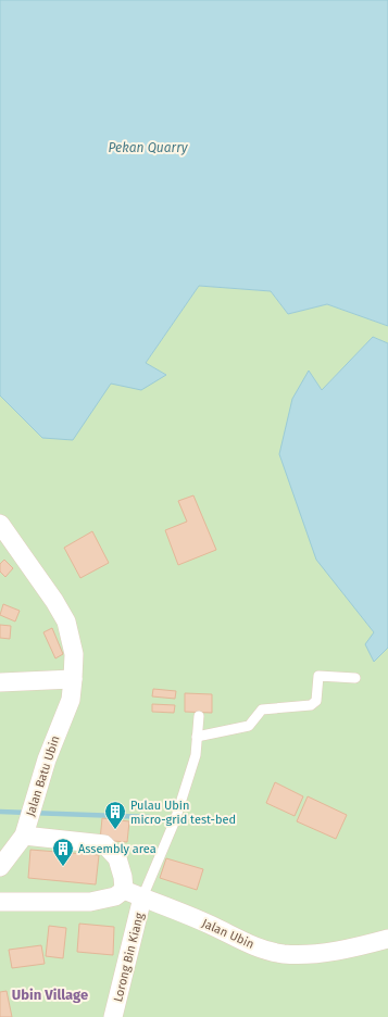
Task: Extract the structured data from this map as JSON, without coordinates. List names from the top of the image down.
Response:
{
  "streets": {
    "street": ["Jalan Batu Ubin", "Jalan Ubin", "Lorong Bin Kiang"]
  },
  "crossings": [
    ["Jalan Ubin", "Lorong Bin Kiang"]
  ],
  "districts": ["Ubin Village"],
  "water": ["Pekan Quarry"],
  "places": {
    "building": ["Pulau Ubin micro-grid test-bed", "Assembly area"]
  }
}
